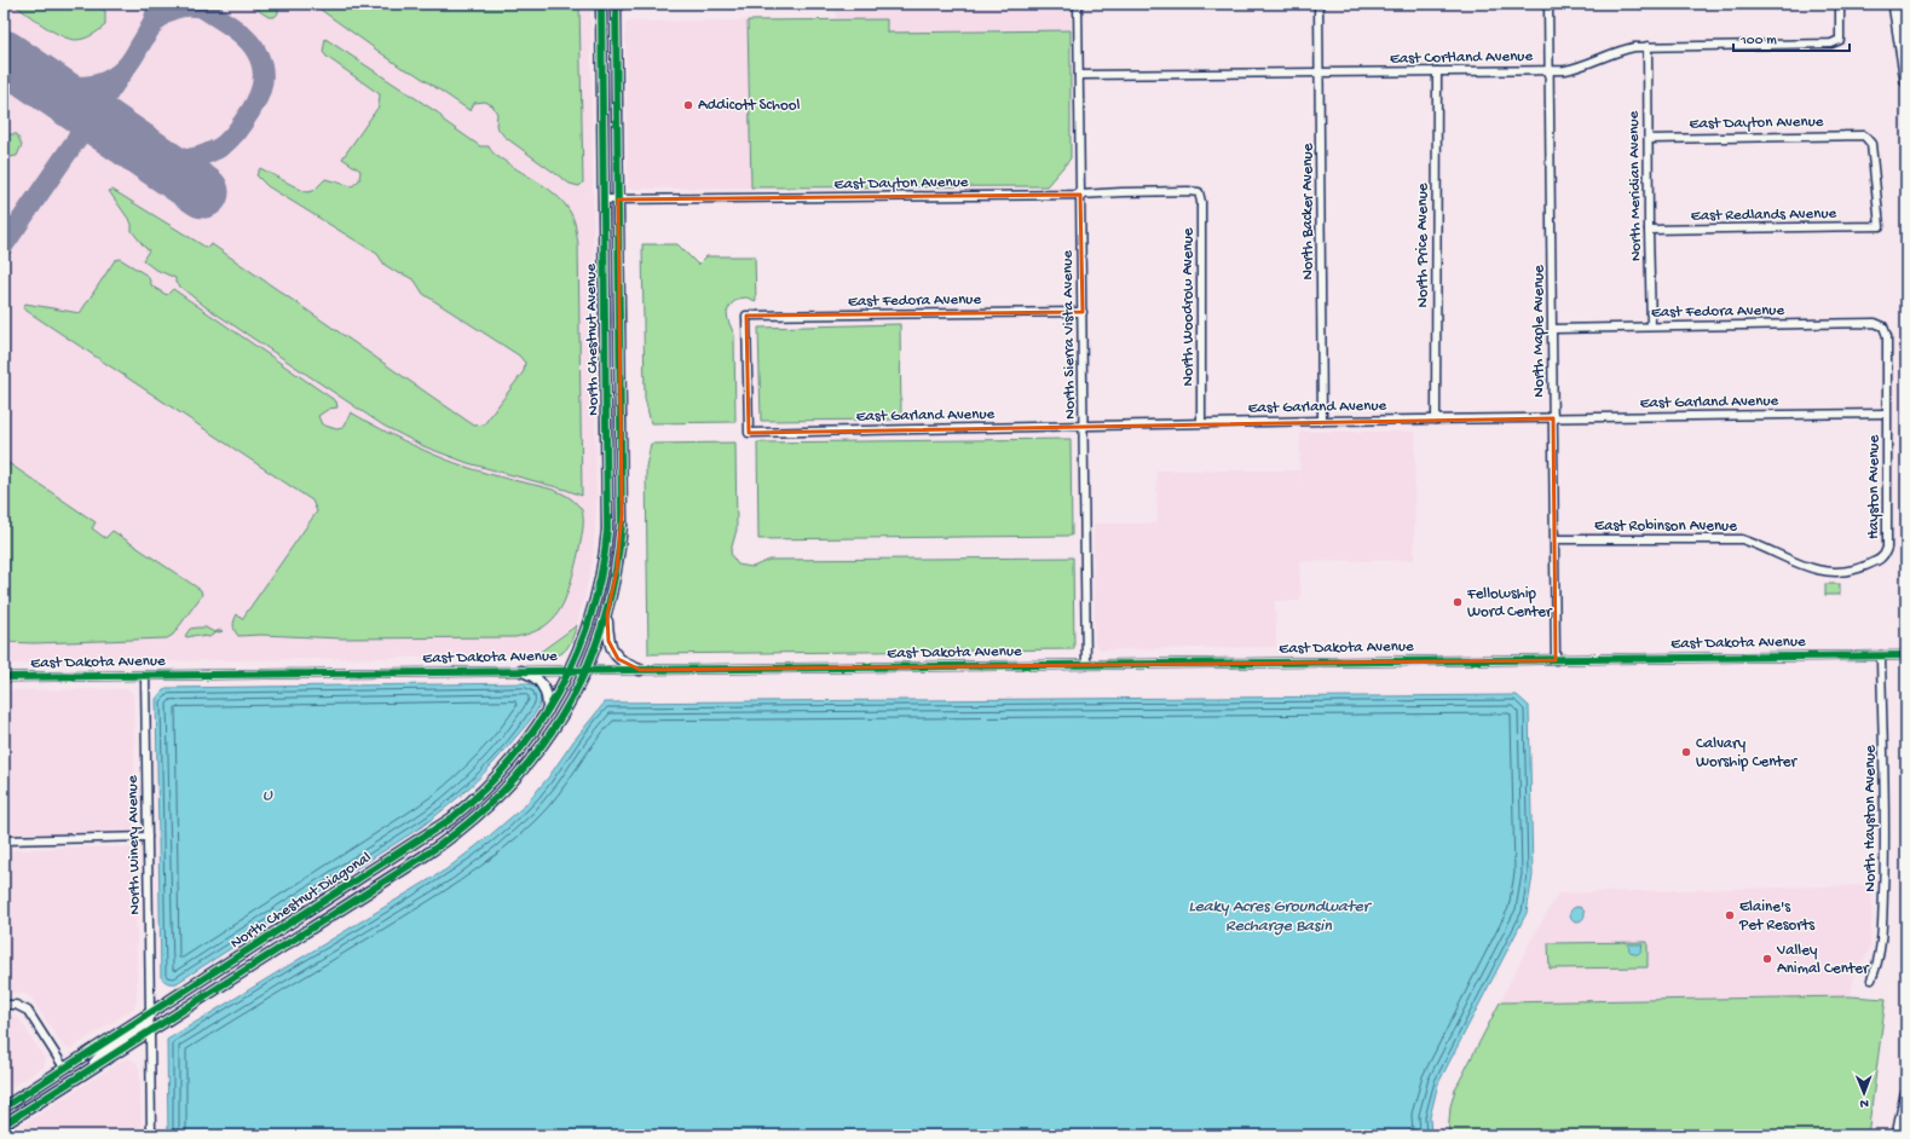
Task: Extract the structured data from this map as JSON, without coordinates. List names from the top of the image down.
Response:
{
  "streets": {
    "main road": ["North Chestnut Avenue", "North Chestnut Diagonal"],
    "street": [
      "East Cortland Avenue",
      "East Dayton Avenue",
      "North Meridian Avenue",
      "North Backer Avenue",
      "East Redlands Avenue",
      "North Price Avenue",
      "East Fedora Avenue",
      "North Woodrow Avenue",
      "North Maple Avenue",
      "North Sierra Vista Avenue",
      "East Garland Avenue",
      "Hayston Avenue",
      "East Robinson Avenue",
      "East Dakota Avenue",
      "North Hayston Avenue",
      "North Winery Avenue"
    ]
  },
  "crossings": [
    ["East Cortland Avenue", "North Meridian Avenue"],
    ["East Cortland Avenue", "North Backer Avenue"],
    ["East Cortland Avenue", "North Price Avenue"],
    ["East Cortland Avenue", "North Maple Avenue"],
    ["East Cortland Avenue", "North Sierra Vista Avenue"],
    ["East Dayton Avenue", "North Meridian Avenue"],
    ["East Dayton Avenue", "East Redlands Avenue"],
    ["East Dayton Avenue", "North Woodrow Avenue"],
    ["East Dayton Avenue", "North Sierra Vista Avenue"],
    ["East Dayton Avenue", "North Chestnut Avenue"],
    ["North Meridian Avenue", "East Redlands Avenue"],
    ["North Meridian Avenue", "East Fedora Avenue"],
    ["North Backer Avenue", "East Garland Avenue"],
    ["North Price Avenue", "East Garland Avenue"],
    ["East Fedora Avenue", "North Maple Avenue"],
    ["East Fedora Avenue", "North Sierra Vista Avenue"],
    ["East Fedora Avenue", "East Garland Avenue"],
    ["East Fedora Avenue", "Hayston Avenue"],
    ["North Woodrow Avenue", "East Garland Avenue"],
    ["North Maple Avenue", "East Garland Avenue"],
    ["North Maple Avenue", "East Robinson Avenue"],
    ["North Maple Avenue", "East Dakota Avenue"],
    ["North Sierra Vista Avenue", "East Garland Avenue"],
    ["North Sierra Vista Avenue", "East Dakota Avenue"],
    ["North Chestnut Avenue", "East Dakota Avenue"],
    ["North Chestnut Avenue", "North Chestnut Diagonal"],
    ["East Garland Avenue", "Hayston Avenue"],
    ["Hayston Avenue", "East Robinson Avenue"],
    ["East Dakota Avenue", "North Hayston Avenue"],
    ["East Dakota Avenue", "North Winery Avenue"],
    ["East Dakota Avenue", "North Chestnut Diagonal"],
    ["North Winery Avenue", "North Chestnut Diagonal"]
  ],
  "water": ["U", "Leaky Acres Groundwater Recharge Basin"],
  "places": [
    "Addicott School",
    "Fellowship Word Center",
    "Calvary Worship Center",
    "Elaine's Pet Resorts",
    "Valley Animal Center"
  ],
  "scale_bar": "100 m",
  "north": "bottom"
}
